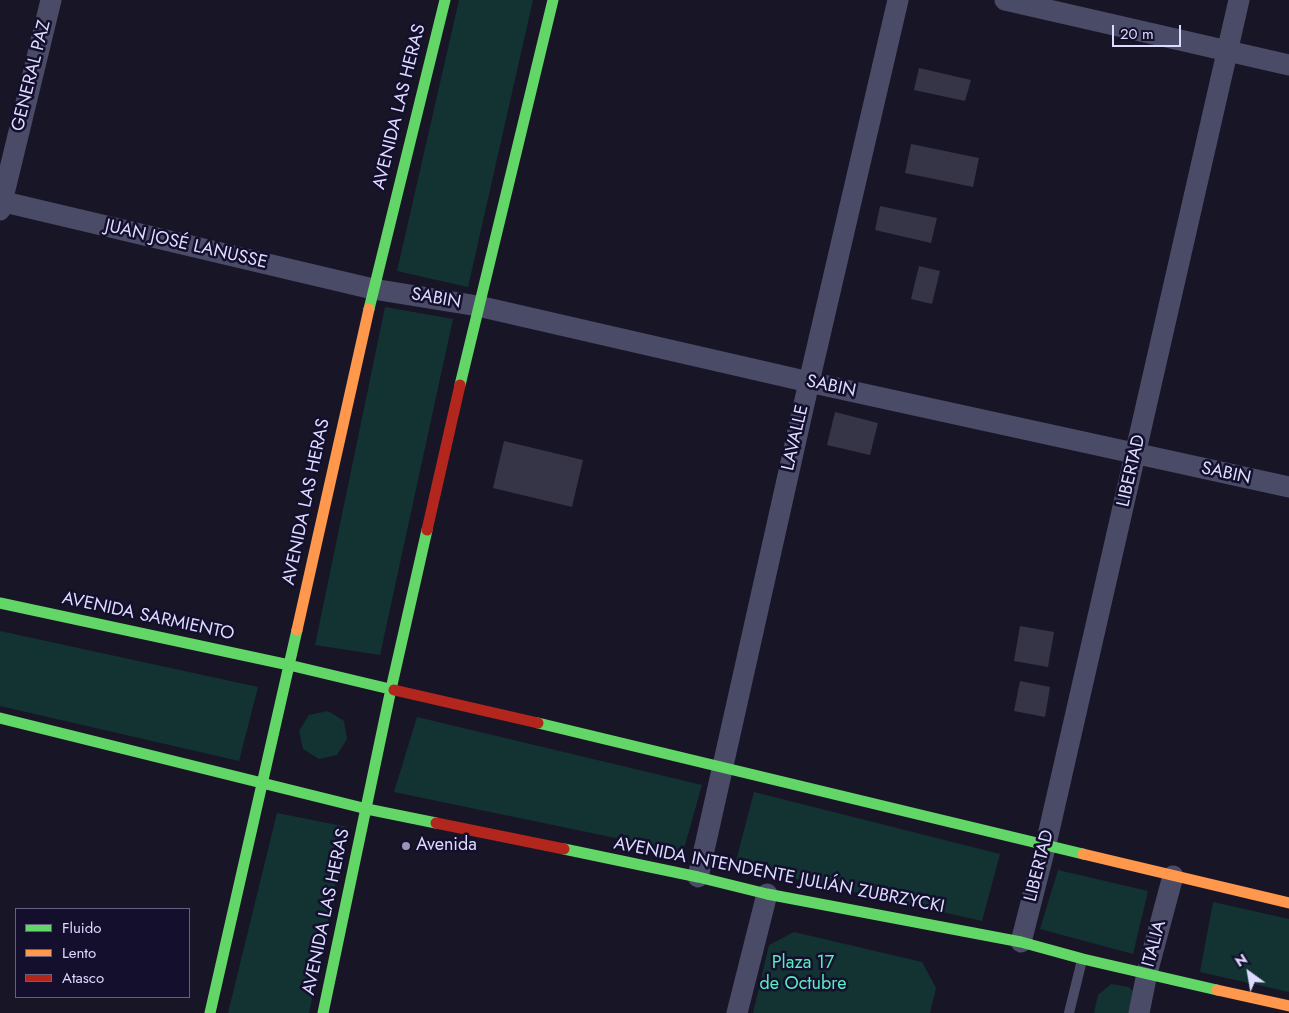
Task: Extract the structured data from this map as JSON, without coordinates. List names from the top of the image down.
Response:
{
  "streets": {
    "main road": ["AVENIDA LAS HERAS", "AVENIDA SARMIENTO", "AVENIDA INTENDENTE JULIÁN ZUBRZYCKI"],
    "street": [
      "GENERAL PAZ",
      "JUAN JOSÉ LANUSSE",
      "SABIN",
      "LAVALLE",
      "LIBERTAD",
      "ITALIA"
    ]
  },
  "crossings": [
    ["GENERAL PAZ", "JUAN JOSÉ LANUSSE"],
    ["AVENIDA LAS HERAS", "JUAN JOSÉ LANUSSE"],
    ["AVENIDA LAS HERAS", "SABIN"],
    ["AVENIDA LAS HERAS", "AVENIDA SARMIENTO"],
    ["AVENIDA LAS HERAS", "AVENIDA INTENDENTE JULIÁN ZUBRZYCKI"],
    ["JUAN JOSÉ LANUSSE", "SABIN"],
    ["SABIN", "LAVALLE"],
    ["SABIN", "LIBERTAD"],
    ["LAVALLE", "AVENIDA INTENDENTE JULIÁN ZUBRZYCKI"],
    ["LIBERTAD", "AVENIDA INTENDENTE JULIÁN ZUBRZYCKI"],
    ["AVENIDA INTENDENTE JULIÁN ZUBRZYCKI", "ITALIA"]
  ],
  "parks": ["Plaza 17 de Octubre"],
  "places": ["Avenida"],
  "legend": ["Fluido", "Lento", "Atasco"],
  "scale_bar": "20 m",
  "north": "top left"
}
